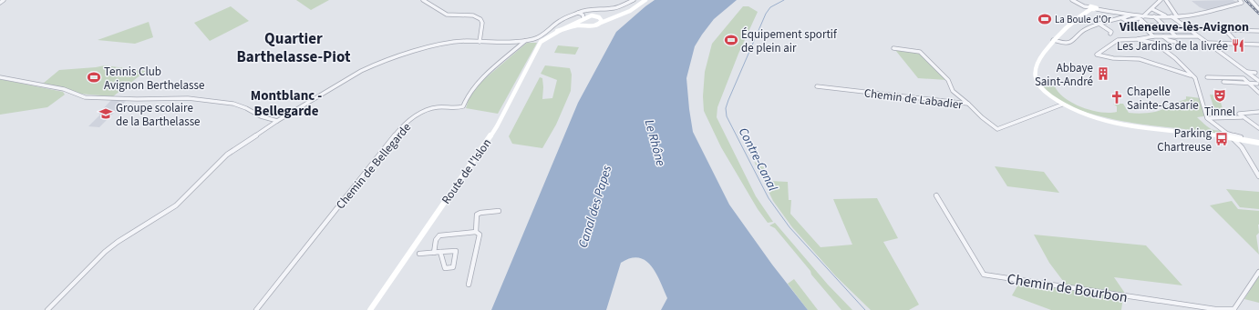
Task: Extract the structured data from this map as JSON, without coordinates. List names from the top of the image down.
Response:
{
  "streets": {
    "street": [
      "Chemin de Labadier",
      "Chemin de Bellegarde",
      "Route de l'Islon",
      "Chemin de Bourbon"
    ]
  },
  "districts": ["Villeneuve-lès-Avignon", "Quartier Barthelasse-Piot", "Montblanc - Bellegarde"],
  "water": ["Le Rhône", "Contre-Canal", "Canal des Papes"],
  "places": {
    "sports": ["La Boule d'Or", "Équipement sportif de plein air", "Tennis Club Avignon Berthelasse"],
    "restaurant": ["Les Jardins de la livrée"],
    "building": ["Abbaye Saint-André"],
    "theatre": ["Tinnel"],
    "church": ["Chapelle Sainte-Casarie"],
    "school or university": ["Groupe scolaire de la Barthelasse"],
    "bus stop": ["Parking Chartreuse"]
  }
}
